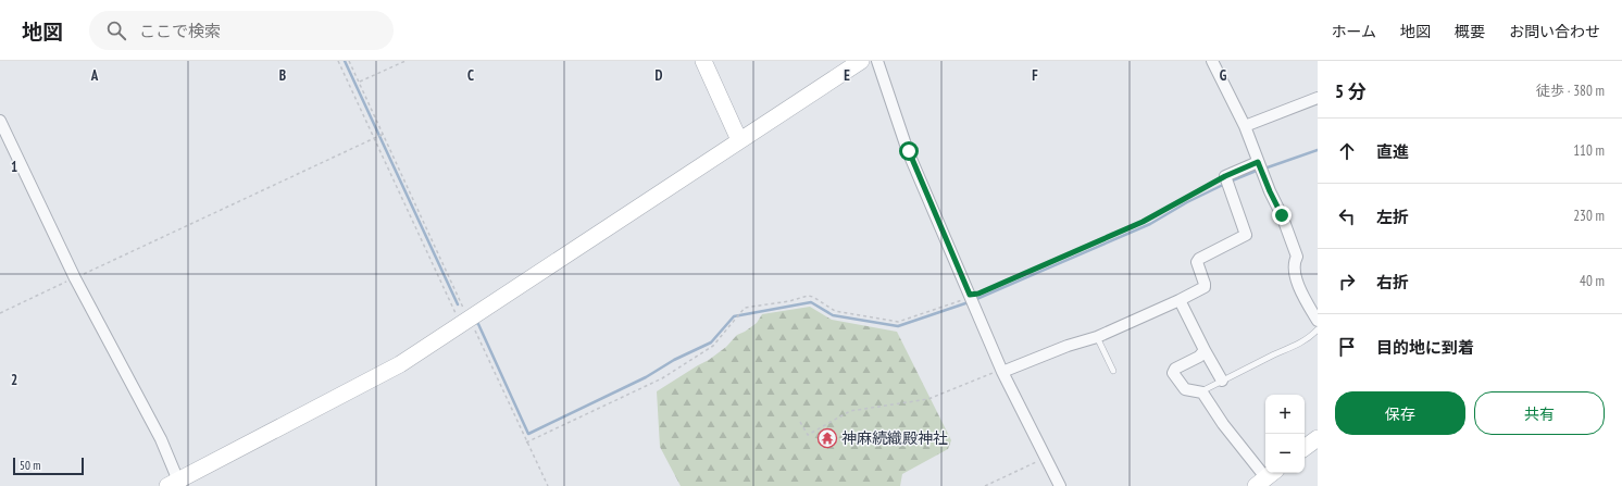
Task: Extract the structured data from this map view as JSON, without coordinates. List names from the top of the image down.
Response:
{
  "places": {
    "temple": ["神麻続織殿神社"]
  },
  "scale_bar": "50 m",
  "page": {
    "header": "地図",
    "search": "ここで検索",
    "nav": [
      "ホーム",
      "地図",
      "概要",
      "お問い合わせ"
    ],
    "heading": ["5 分", "徒歩 · 380 m"],
    "list": [
      ["直進", "110 m"],
      ["左折", "230 m"],
      ["右折", "40 m"],
      "目的地に到着"
    ],
    "buttons": ["保存", "共有"],
    "map_buttons": ["+", "−"],
    "scale": "50 m"
  },
  "grid": {
    "columns": [
      "A",
      "B",
      "C",
      "D",
      "E",
      "F",
      "G"
    ],
    "rows": ["1", "2"]
  }
}
